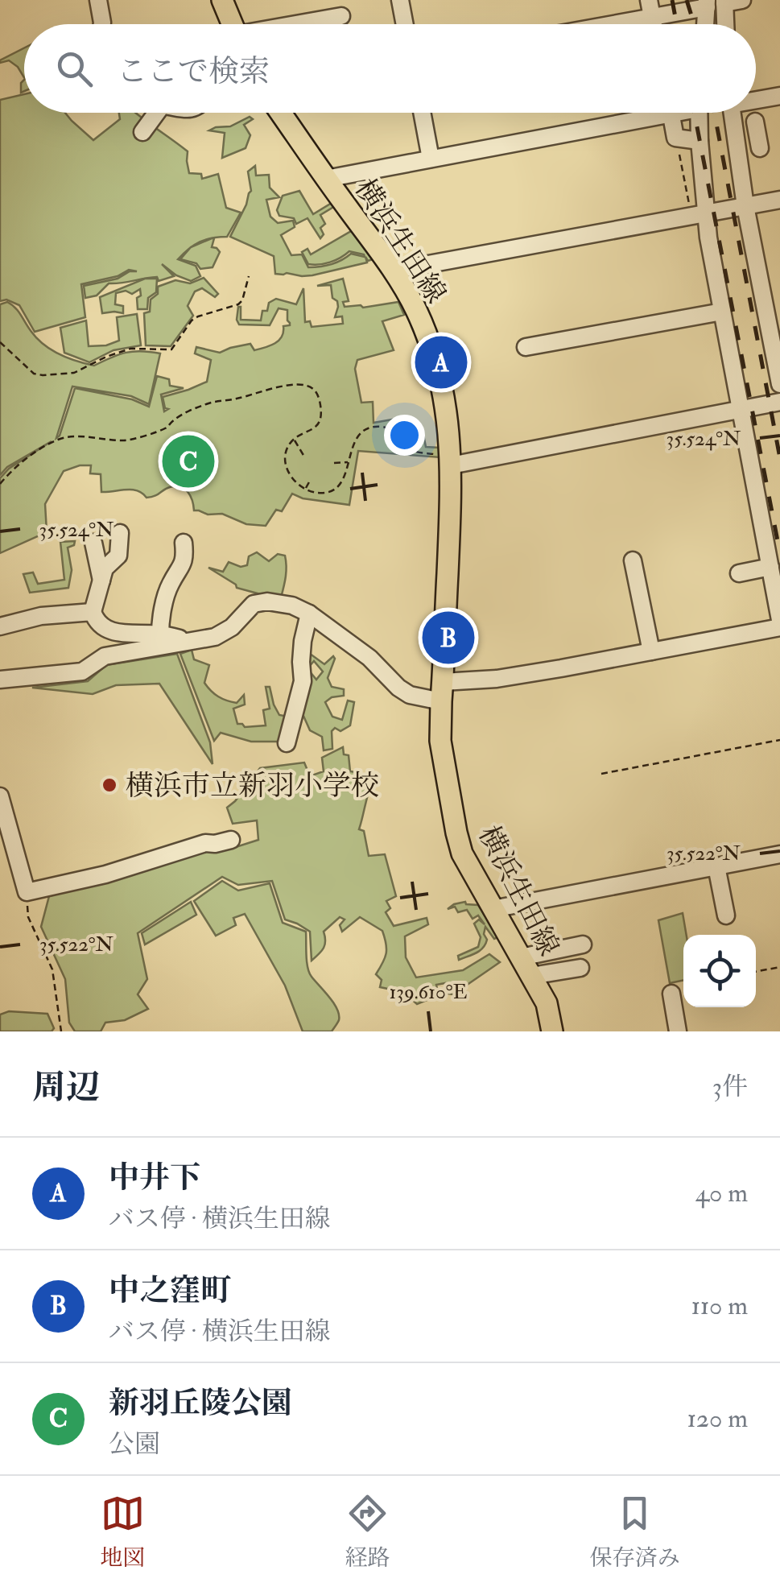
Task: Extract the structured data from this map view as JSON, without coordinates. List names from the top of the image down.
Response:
{
  "streets": {
    "main road": ["横浜生田線"]
  },
  "places": ["横浜市立新羽小学校"],
  "page": {
    "search": "ここで検索",
    "pins": ["A", "C", "B"],
    "heading": ["周辺", "3件"],
    "list": [
      {
        "mark": "A",
        "name": "中井下",
        "note": "バス停 · 横浜生田線",
        "value": "40 m"
      },
      {
        "mark": "B",
        "name": "中之窪町",
        "note": "バス停 · 横浜生田線",
        "value": "110 m"
      },
      {
        "mark": "C",
        "name": "新羽丘陵公園",
        "note": "公園",
        "value": "120 m"
      }
    ],
    "nav": ["地図", "経路", "保存済み"]
  },
  "coordinates": ["35.524°N", "35.522°N", "139.610°E"]
}
